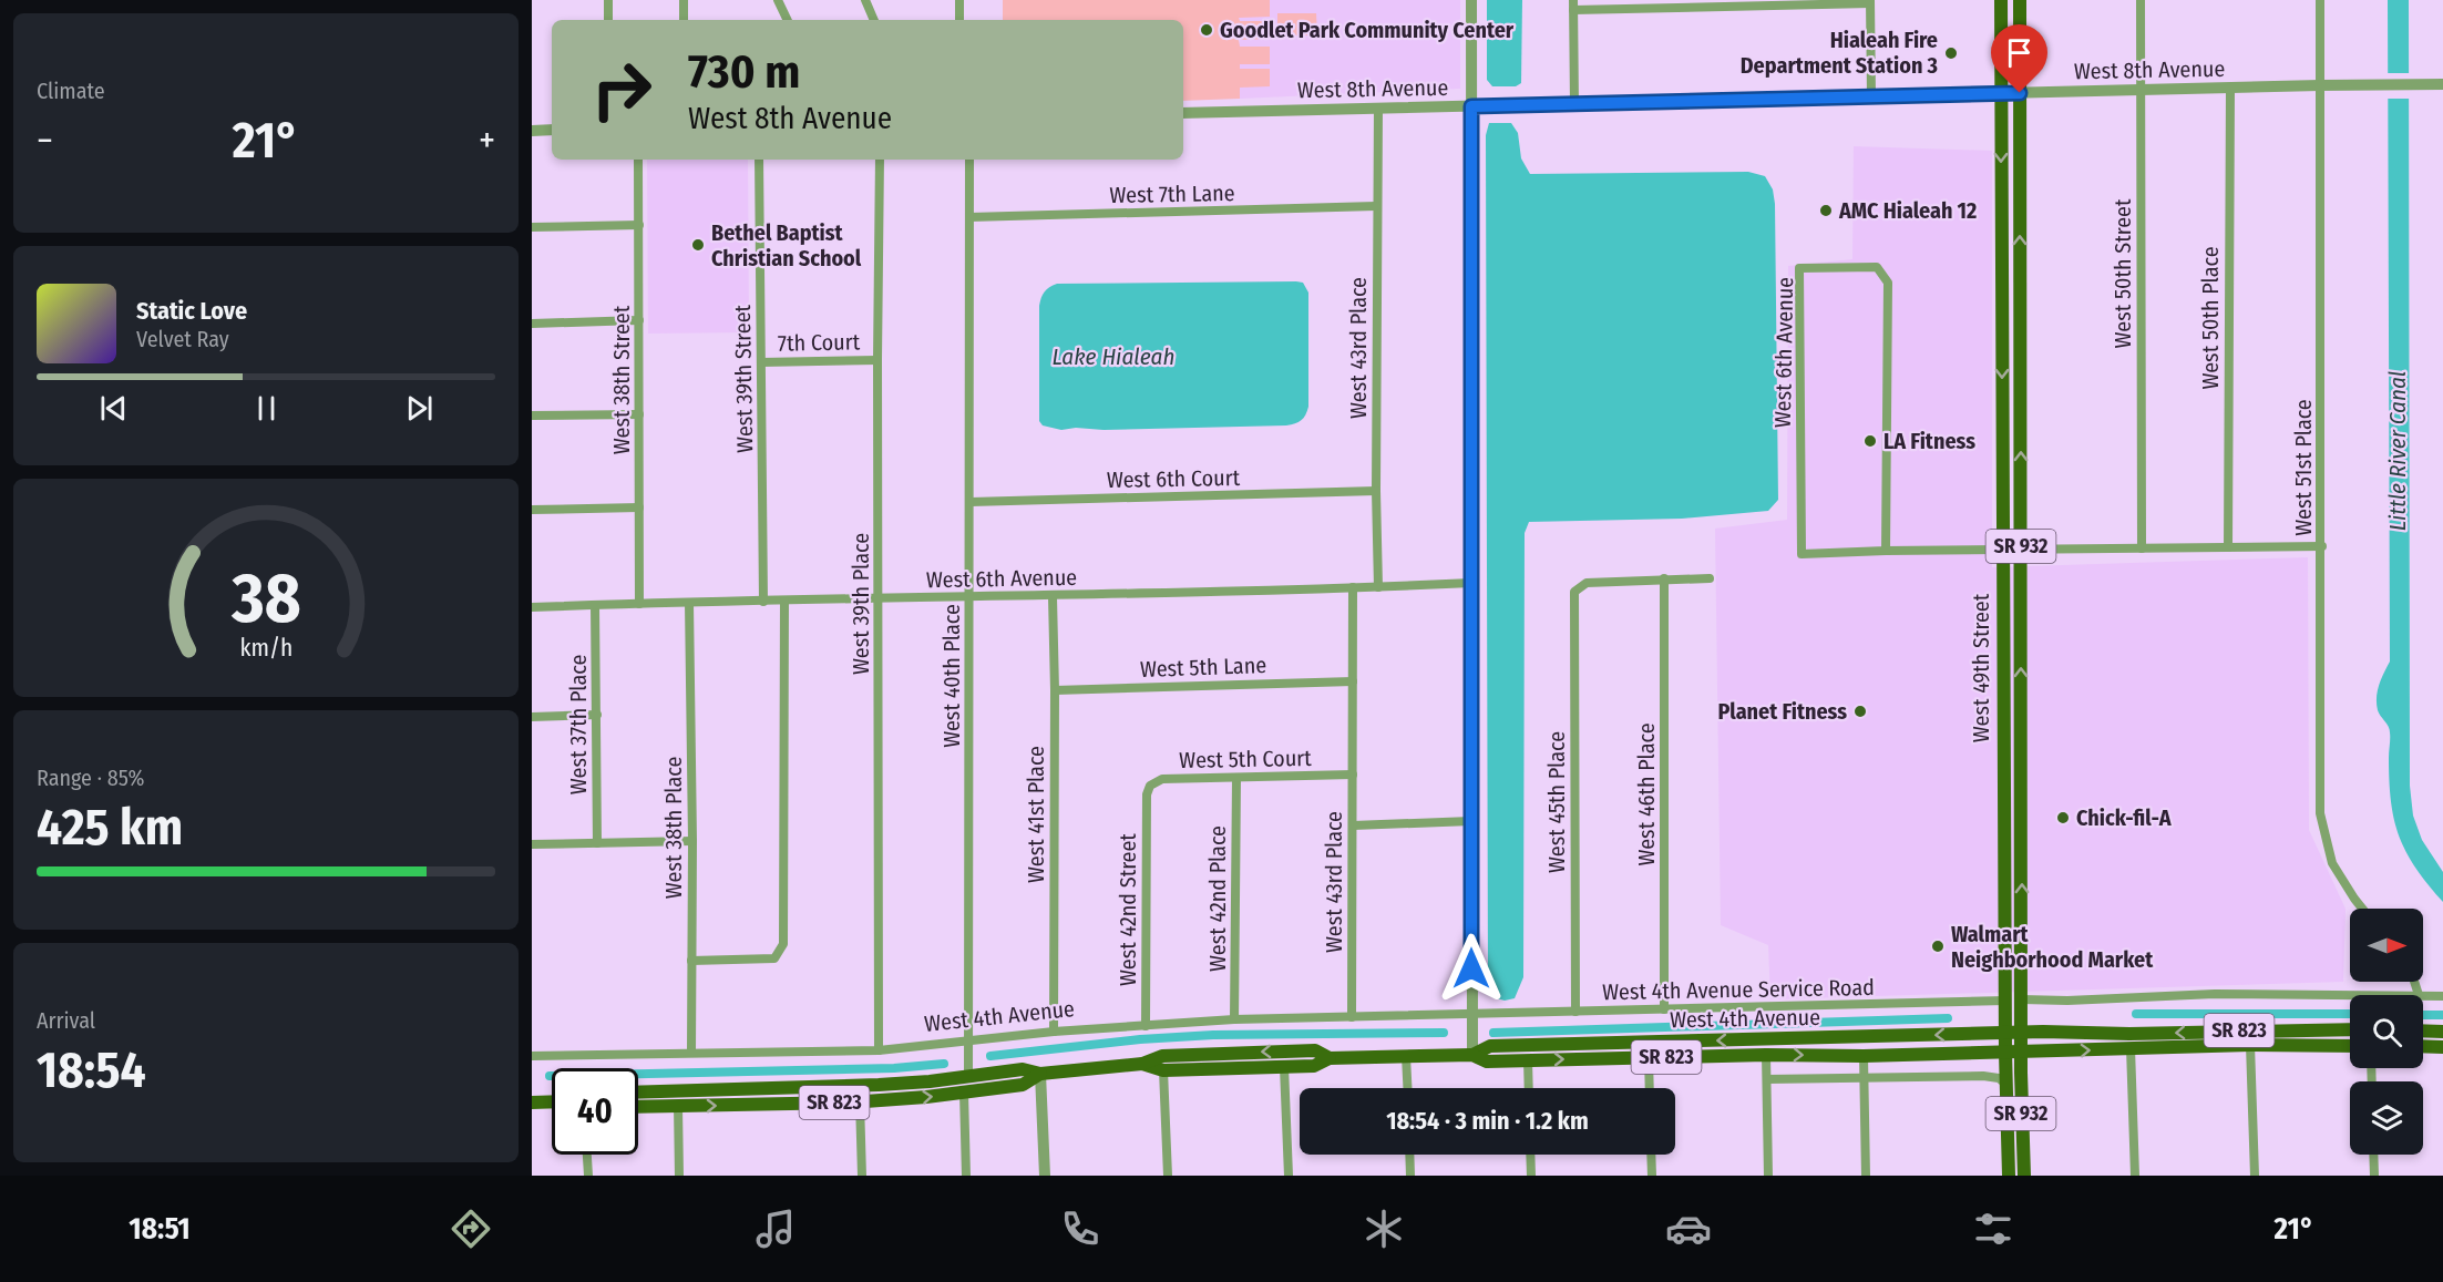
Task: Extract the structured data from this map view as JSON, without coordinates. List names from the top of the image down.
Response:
{
  "streets": {
    "main road": [
      "SR 932",
      "West 49th Street",
      "West 4th Avenue",
      "SR 823"
    ],
    "street": [
      "West 8th Avenue",
      "West 7th Lane",
      "West 50th Street",
      "West 50th Place",
      "7th Court",
      "West 43rd Place",
      "West 6th Avenue",
      "West 39th Street",
      "West 38th Street",
      "West 51st Place",
      "West 6th Court",
      "West 39th Place",
      "West 5th Lane",
      "West 40th Place",
      "West 37th Place",
      "West 5th Court",
      "West 46th Place",
      "West 45th Place",
      "West 41st Place",
      "West 38th Place",
      "West 42nd Place",
      "West 42nd Street",
      "West 4th Avenue Service Road"
    ]
  },
  "crossings": [
    ["West 8th Avenue", "West 50th Street"],
    ["West 8th Avenue", "West 50th Place"],
    ["West 8th Avenue", "West 43rd Place"],
    ["West 8th Avenue", "West 51st Place"],
    ["West 8th Avenue", "West 49th Street"],
    ["West 7th Lane", "West 43rd Place"],
    ["West 7th Lane", "West 40th Place"],
    ["West 50th Street", "West 6th Avenue"],
    ["West 50th Place", "West 6th Avenue"],
    ["7th Court", "West 39th Street"],
    ["7th Court", "West 39th Place"],
    ["West 43rd Place", "West 6th Avenue"],
    ["West 43rd Place", "West 6th Court"],
    ["West 43rd Place", "West 5th Lane"],
    ["West 43rd Place", "West 5th Court"],
    ["West 43rd Place", "West 4th Avenue"],
    ["West 6th Avenue", "West 39th Street"],
    ["West 6th Avenue", "West 38th Street"],
    ["West 6th Avenue", "West 51st Place"],
    ["West 6th Avenue", "West 39th Place"],
    ["West 6th Avenue", "West 49th Street"],
    ["West 6th Avenue", "West 40th Place"],
    ["West 6th Avenue", "West 37th Place"],
    ["West 6th Avenue", "West 41st Place"],
    ["West 6th Avenue", "West 38th Place"],
    ["West 6th Court", "West 40th Place"],
    ["West 39th Place", "West 4th Avenue"],
    ["West 5th Lane", "West 41st Place"],
    ["West 49th Street", "West 4th Avenue Service Road"],
    ["West 49th Street", "West 4th Avenue"],
    ["West 49th Street", "SR 823"],
    ["West 40th Place", "West 4th Avenue"],
    ["West 5th Court", "West 42nd Place"],
    ["West 5th Court", "West 42nd Street"],
    ["West 46th Place", "West 45th Place"],
    ["West 46th Place", "West 4th Avenue Service Road"],
    ["West 45th Place", "West 4th Avenue Service Road"],
    ["West 41st Place", "West 4th Avenue"],
    ["West 38th Place", "West 4th Avenue"],
    ["West 42nd Place", "West 4th Avenue"],
    ["West 42nd Street", "West 4th Avenue"],
    ["West 4th Avenue Service Road", "West 4th Avenue"],
    ["West 4th Avenue", "SR 823"]
  ],
  "water": ["Lake Hialeah", "Little River Canal"],
  "places": [
    "Goodlet Park Community Center",
    "Hialeah Fire Department Station 3",
    "AMC Hialeah 12",
    "Bethel Baptist Christian School",
    "LA Fitness",
    "Planet Fitness",
    "Chick-fil-A",
    "Walmart Neighborhood Market"
  ],
  "north": "right",
  "page": {
    "tile": [
      "Climate",
      ["Range · 85%", "425 km"],
      ["Arrival", "18:54"]
    ],
    "turn": ["730 m", "West 8th Avenue"],
    "heat": ["−", "21°", "+"],
    "song": ["Static Love", "Velvet Ray"],
    "limit": "40",
    "trip": "18:54 · 3 min · 1.2 km",
    "tabs": ["18:51", "21°"],
    "gauge": ["38", "km/h"]
  }
}
